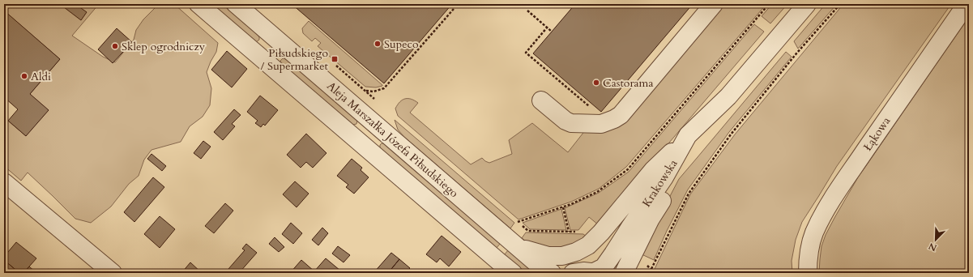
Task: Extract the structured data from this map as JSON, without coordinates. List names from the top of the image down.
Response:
{
  "streets": {
    "street": ["Łąkowa", "Aleja Marszałka Józefa Piłsudskiego", "Krakowska"]
  },
  "places": {
    "other": [
      "Supeco",
      "Sklep ogrodniczy",
      "Aldi",
      "Castorama"
    ],
    "transit": ["Piłsudskiego / Supermarket"]
  },
  "north": "bottom left"
}
